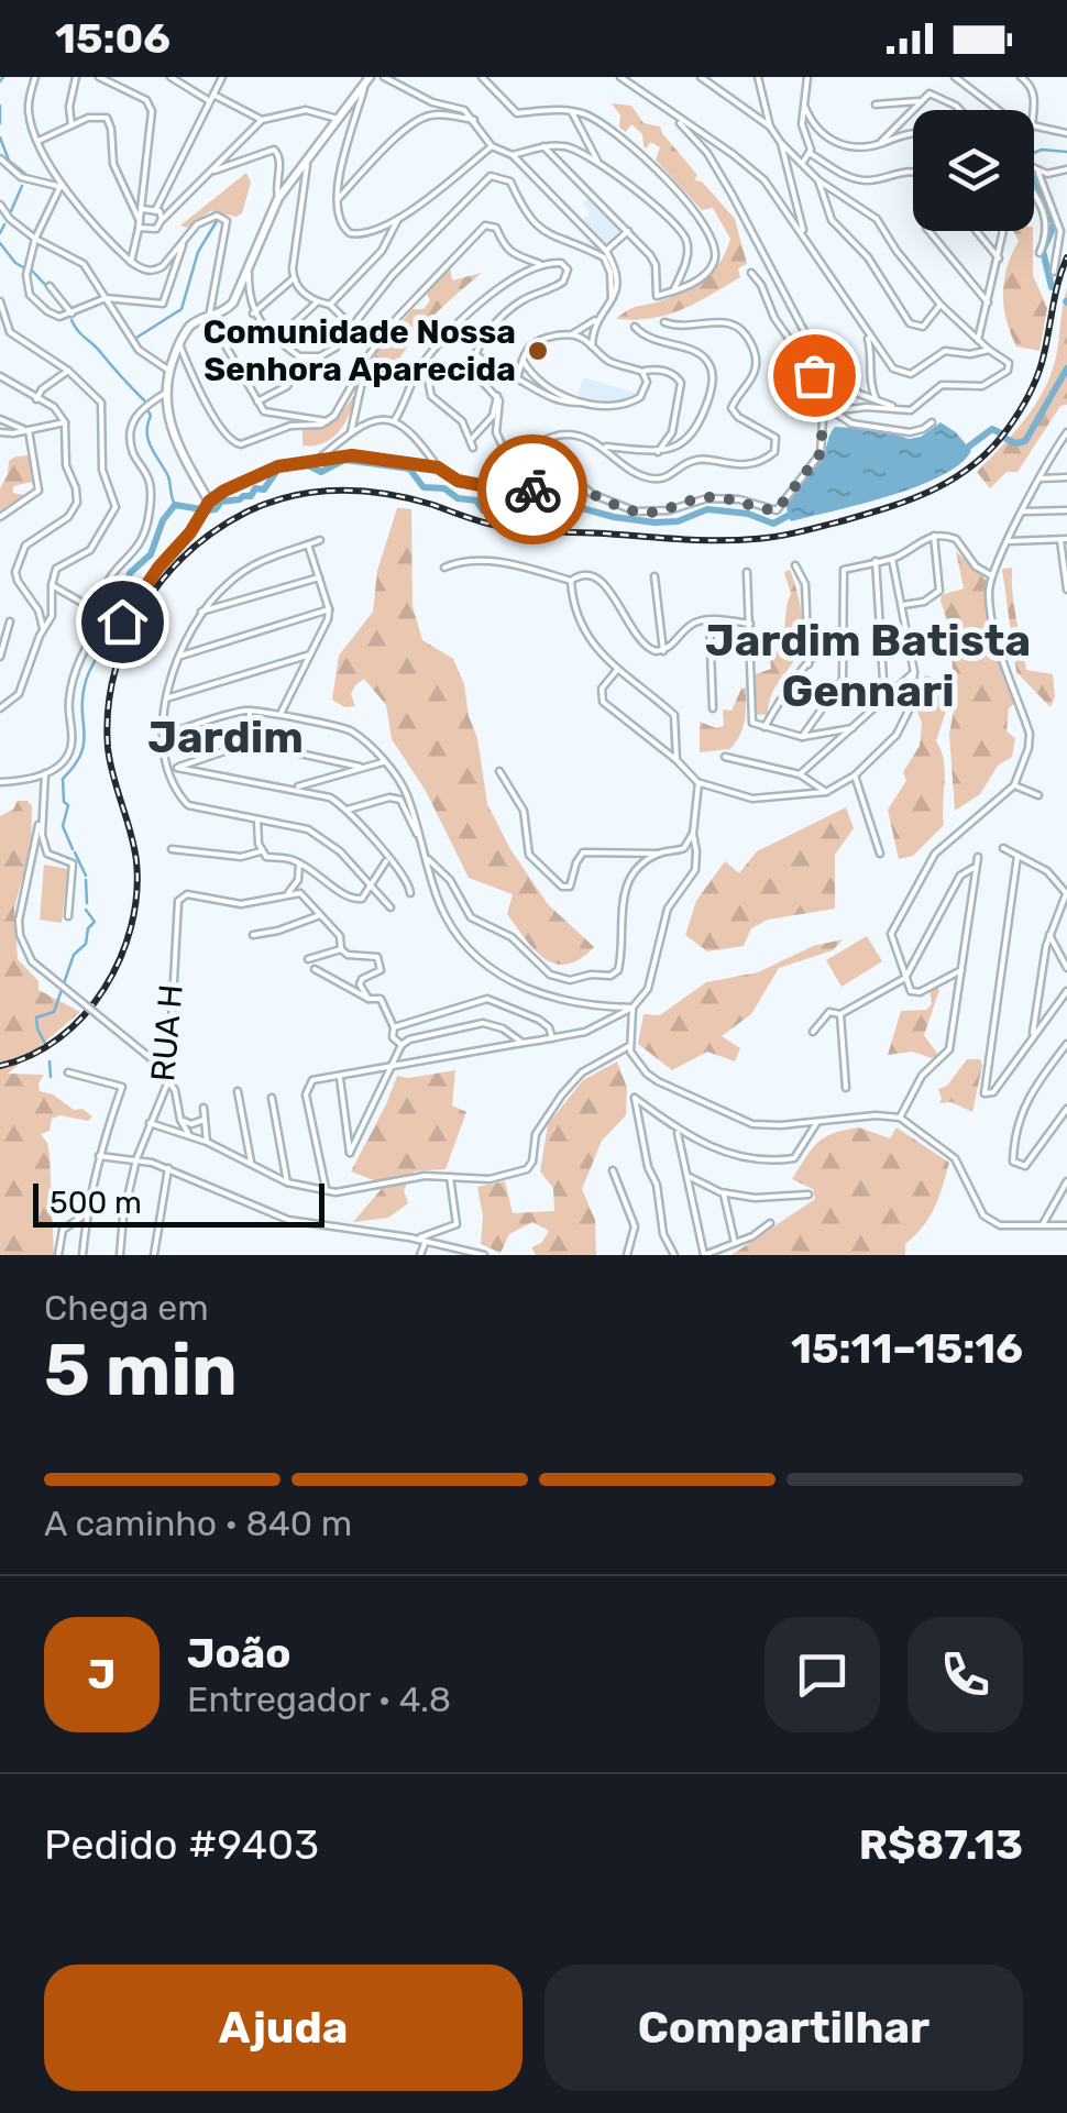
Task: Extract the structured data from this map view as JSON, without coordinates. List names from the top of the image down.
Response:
{
  "streets": {
    "street": ["RUA H"]
  },
  "districts": ["Jardim Batista Gennari", "Jardim"],
  "places": ["Comunidade Nossa Senhora Aparecida"],
  "scale_bar": "500 m",
  "page": {
    "status": "15:06",
    "scale": "500 m",
    "heading": ["5 min", "Chega em", "15:11–15:16"],
    "panel": [
      "João",
      "Entregador · 4.8",
      "Pedido #9403",
      "R$87.13"
    ],
    "bar": "A caminho · 840 m",
    "round": "J",
    "buttons": ["Ajuda", "Compartilhar"]
  }
}
